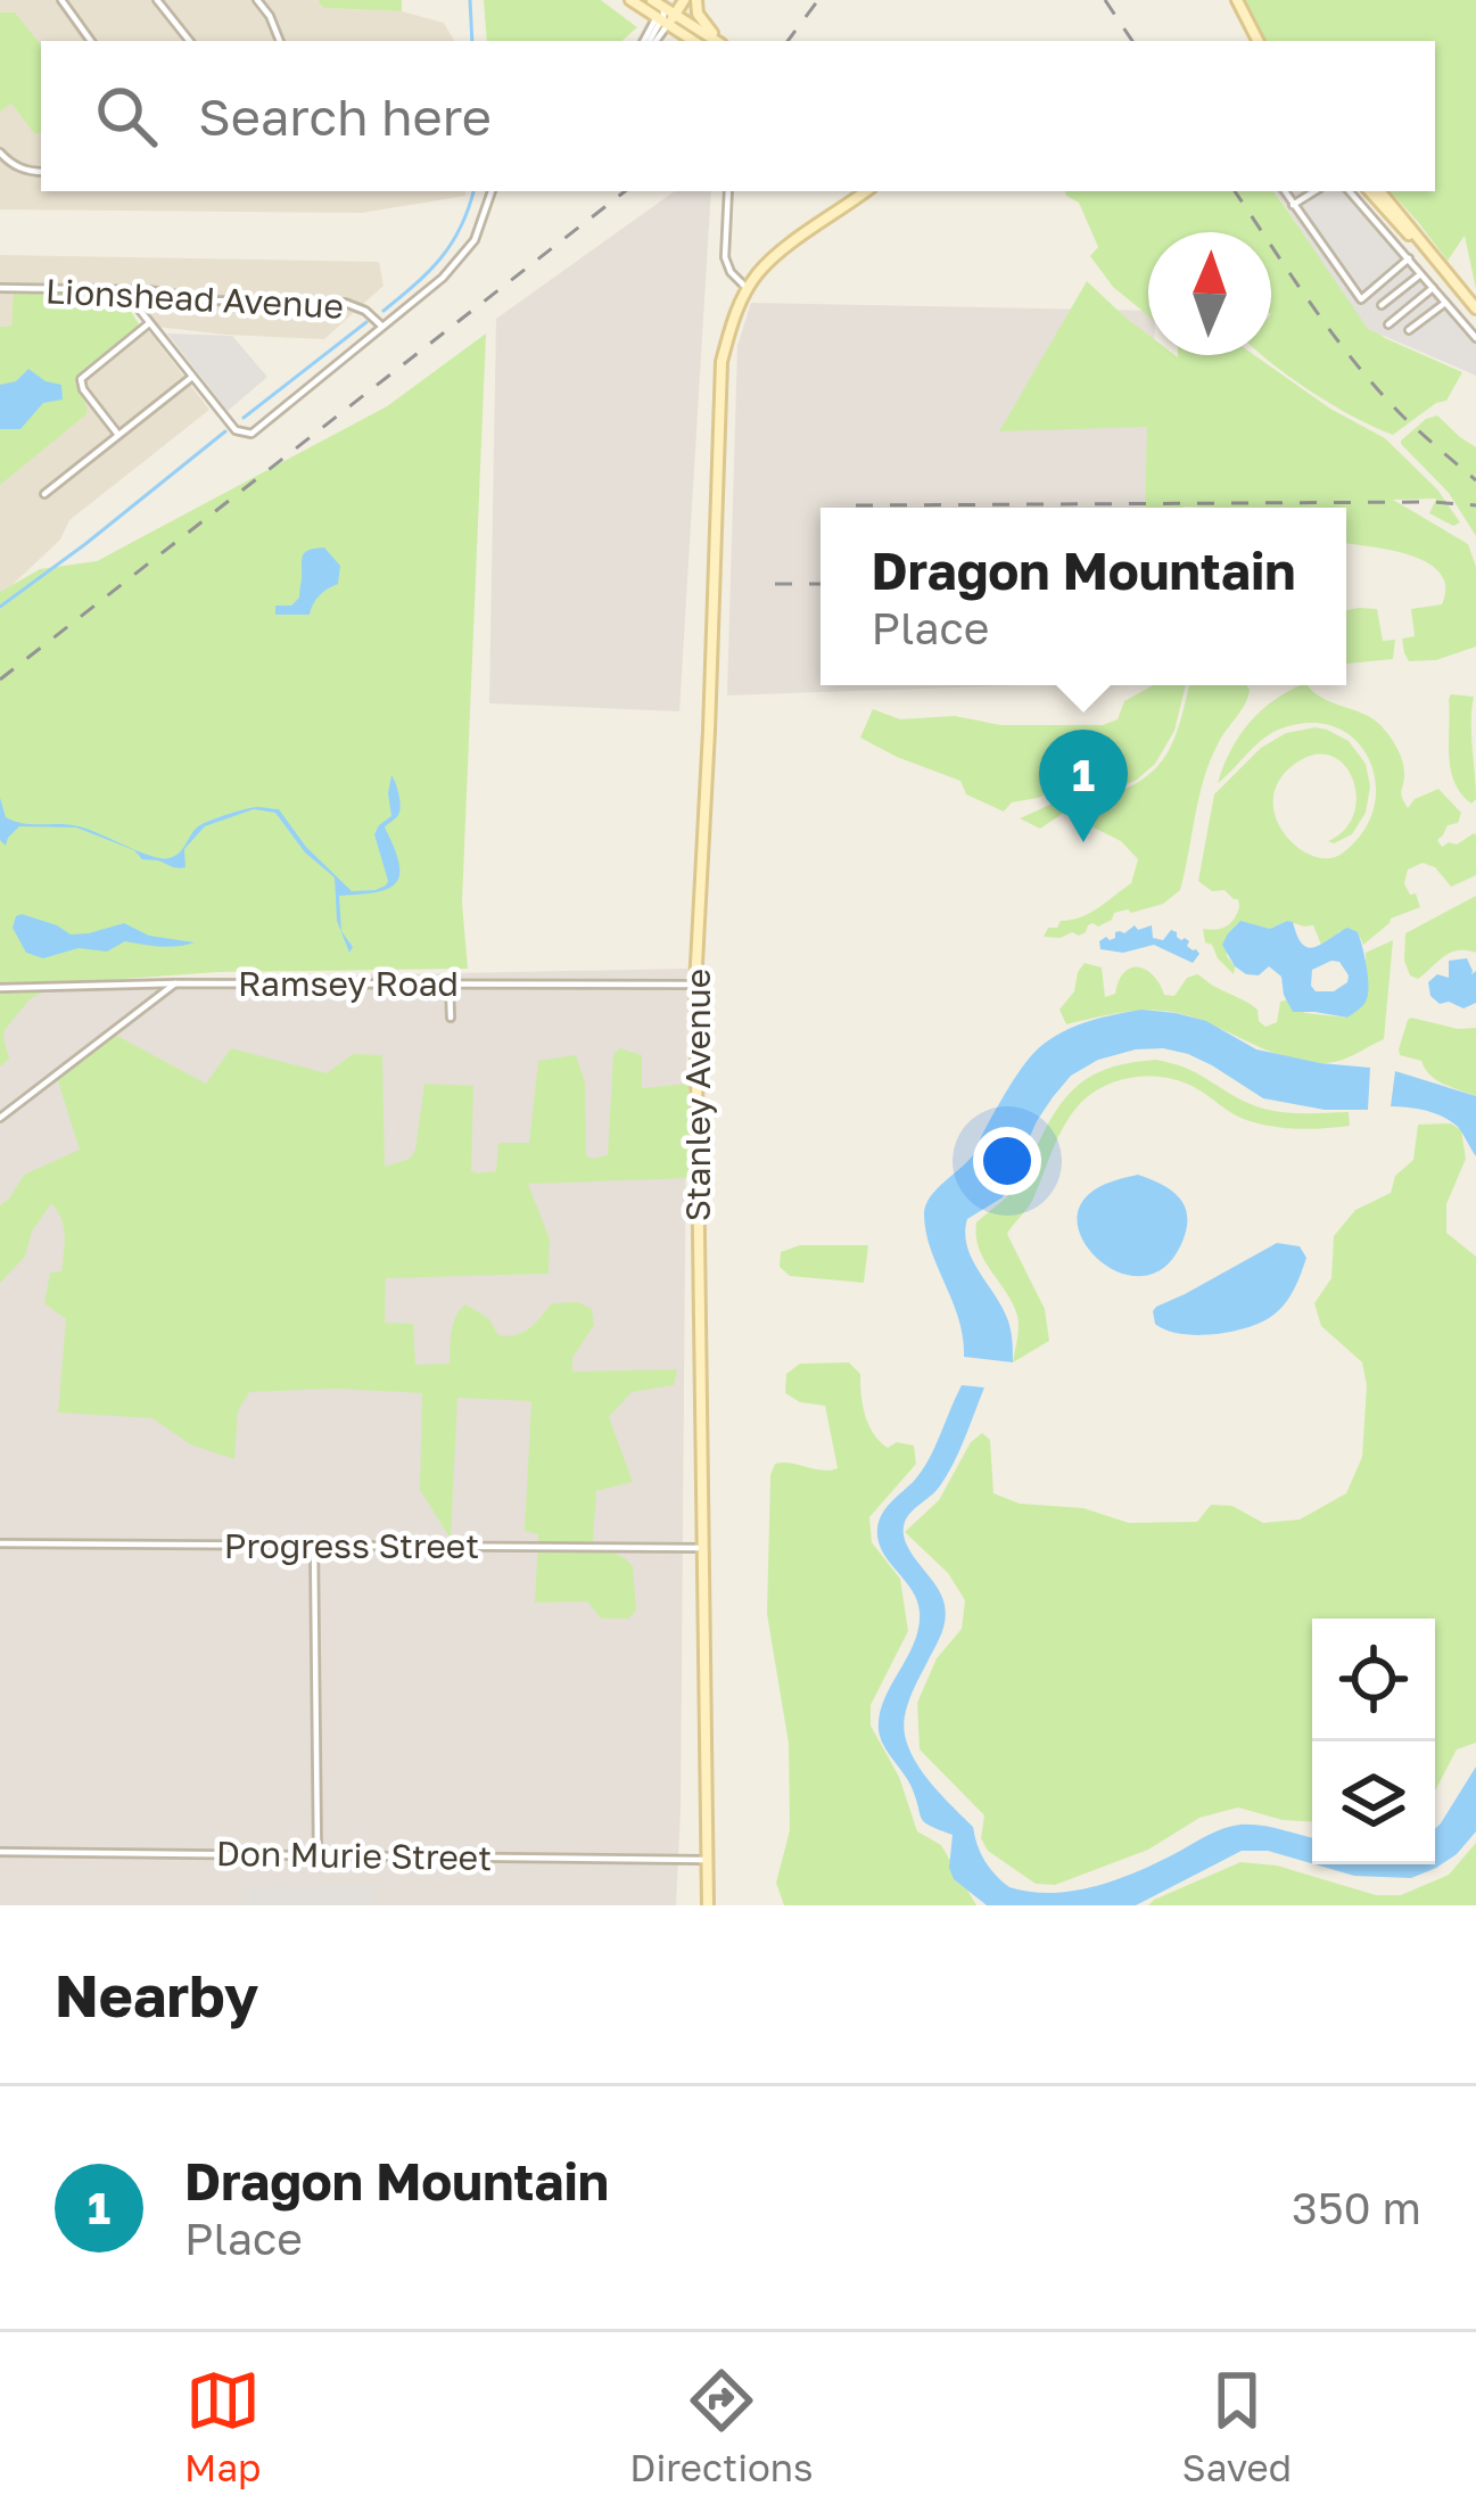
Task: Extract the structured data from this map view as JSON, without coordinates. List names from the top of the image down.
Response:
{
  "streets": {
    "main road": ["Stanley Avenue"],
    "street": [
      "Lionshead Avenue",
      "Ramsey Road",
      "Progress Street",
      "Don Murie Street"
    ]
  },
  "crossings": [
    ["Ramsey Road", "Stanley Avenue"],
    ["Stanley Avenue", "Progress Street"],
    ["Stanley Avenue", "Don Murie Street"]
  ],
  "north": "top",
  "page": {
    "search": "Search here",
    "popup": ["Dragon Mountain", "Place"],
    "pins": "1",
    "heading": "Nearby",
    "list": [
      {
        "mark": "1",
        "name": "Dragon Mountain",
        "note": "Place",
        "value": "350 m"
      }
    ],
    "nav": ["Map", "Directions", "Saved"]
  }
}
